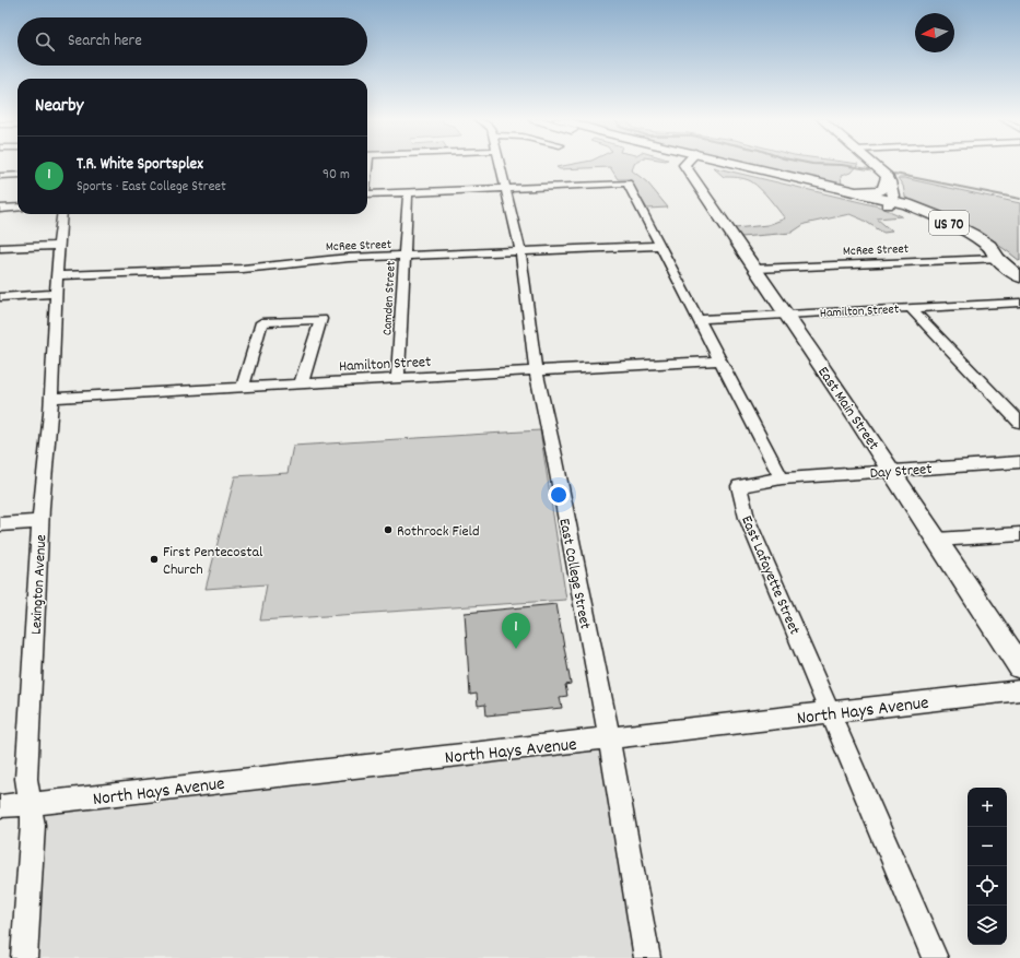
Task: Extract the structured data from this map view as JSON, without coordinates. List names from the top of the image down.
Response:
{
  "streets": {
    "highway": ["US 70"],
    "main road": ["East Main Street"],
    "street": [
      "McRee Street",
      "Camden Street",
      "Hamilton Street",
      "Day Street",
      "East College Street",
      "East Lafayette Street",
      "Lexington Avenue",
      "North Hays Avenue"
    ]
  },
  "crossings": [
    ["US 70", "McRee Street"],
    ["McRee Street", "Camden Street"],
    ["McRee Street", "East Main Street"],
    ["McRee Street", "East College Street"],
    ["McRee Street", "Lexington Avenue"],
    ["Camden Street", "Hamilton Street"],
    ["Hamilton Street", "East Main Street"],
    ["Hamilton Street", "East College Street"],
    ["Hamilton Street", "Lexington Avenue"],
    ["East Main Street", "Day Street"],
    ["Day Street", "East Lafayette Street"],
    ["East College Street", "North Hays Avenue"],
    ["East Lafayette Street", "North Hays Avenue"],
    ["Lexington Avenue", "North Hays Avenue"]
  ],
  "places": ["Rothrock Field", "First Pentecostal Church"],
  "north": "left",
  "page": {
    "search": "Search here",
    "heading": "Nearby",
    "list": [
      {
        "mark": "1",
        "name": "T.R. White Sportsplex",
        "note": "Sports · East College Street",
        "value": "90 m"
      }
    ],
    "pins": "1",
    "map_buttons": ["+", "−"]
  }
}
